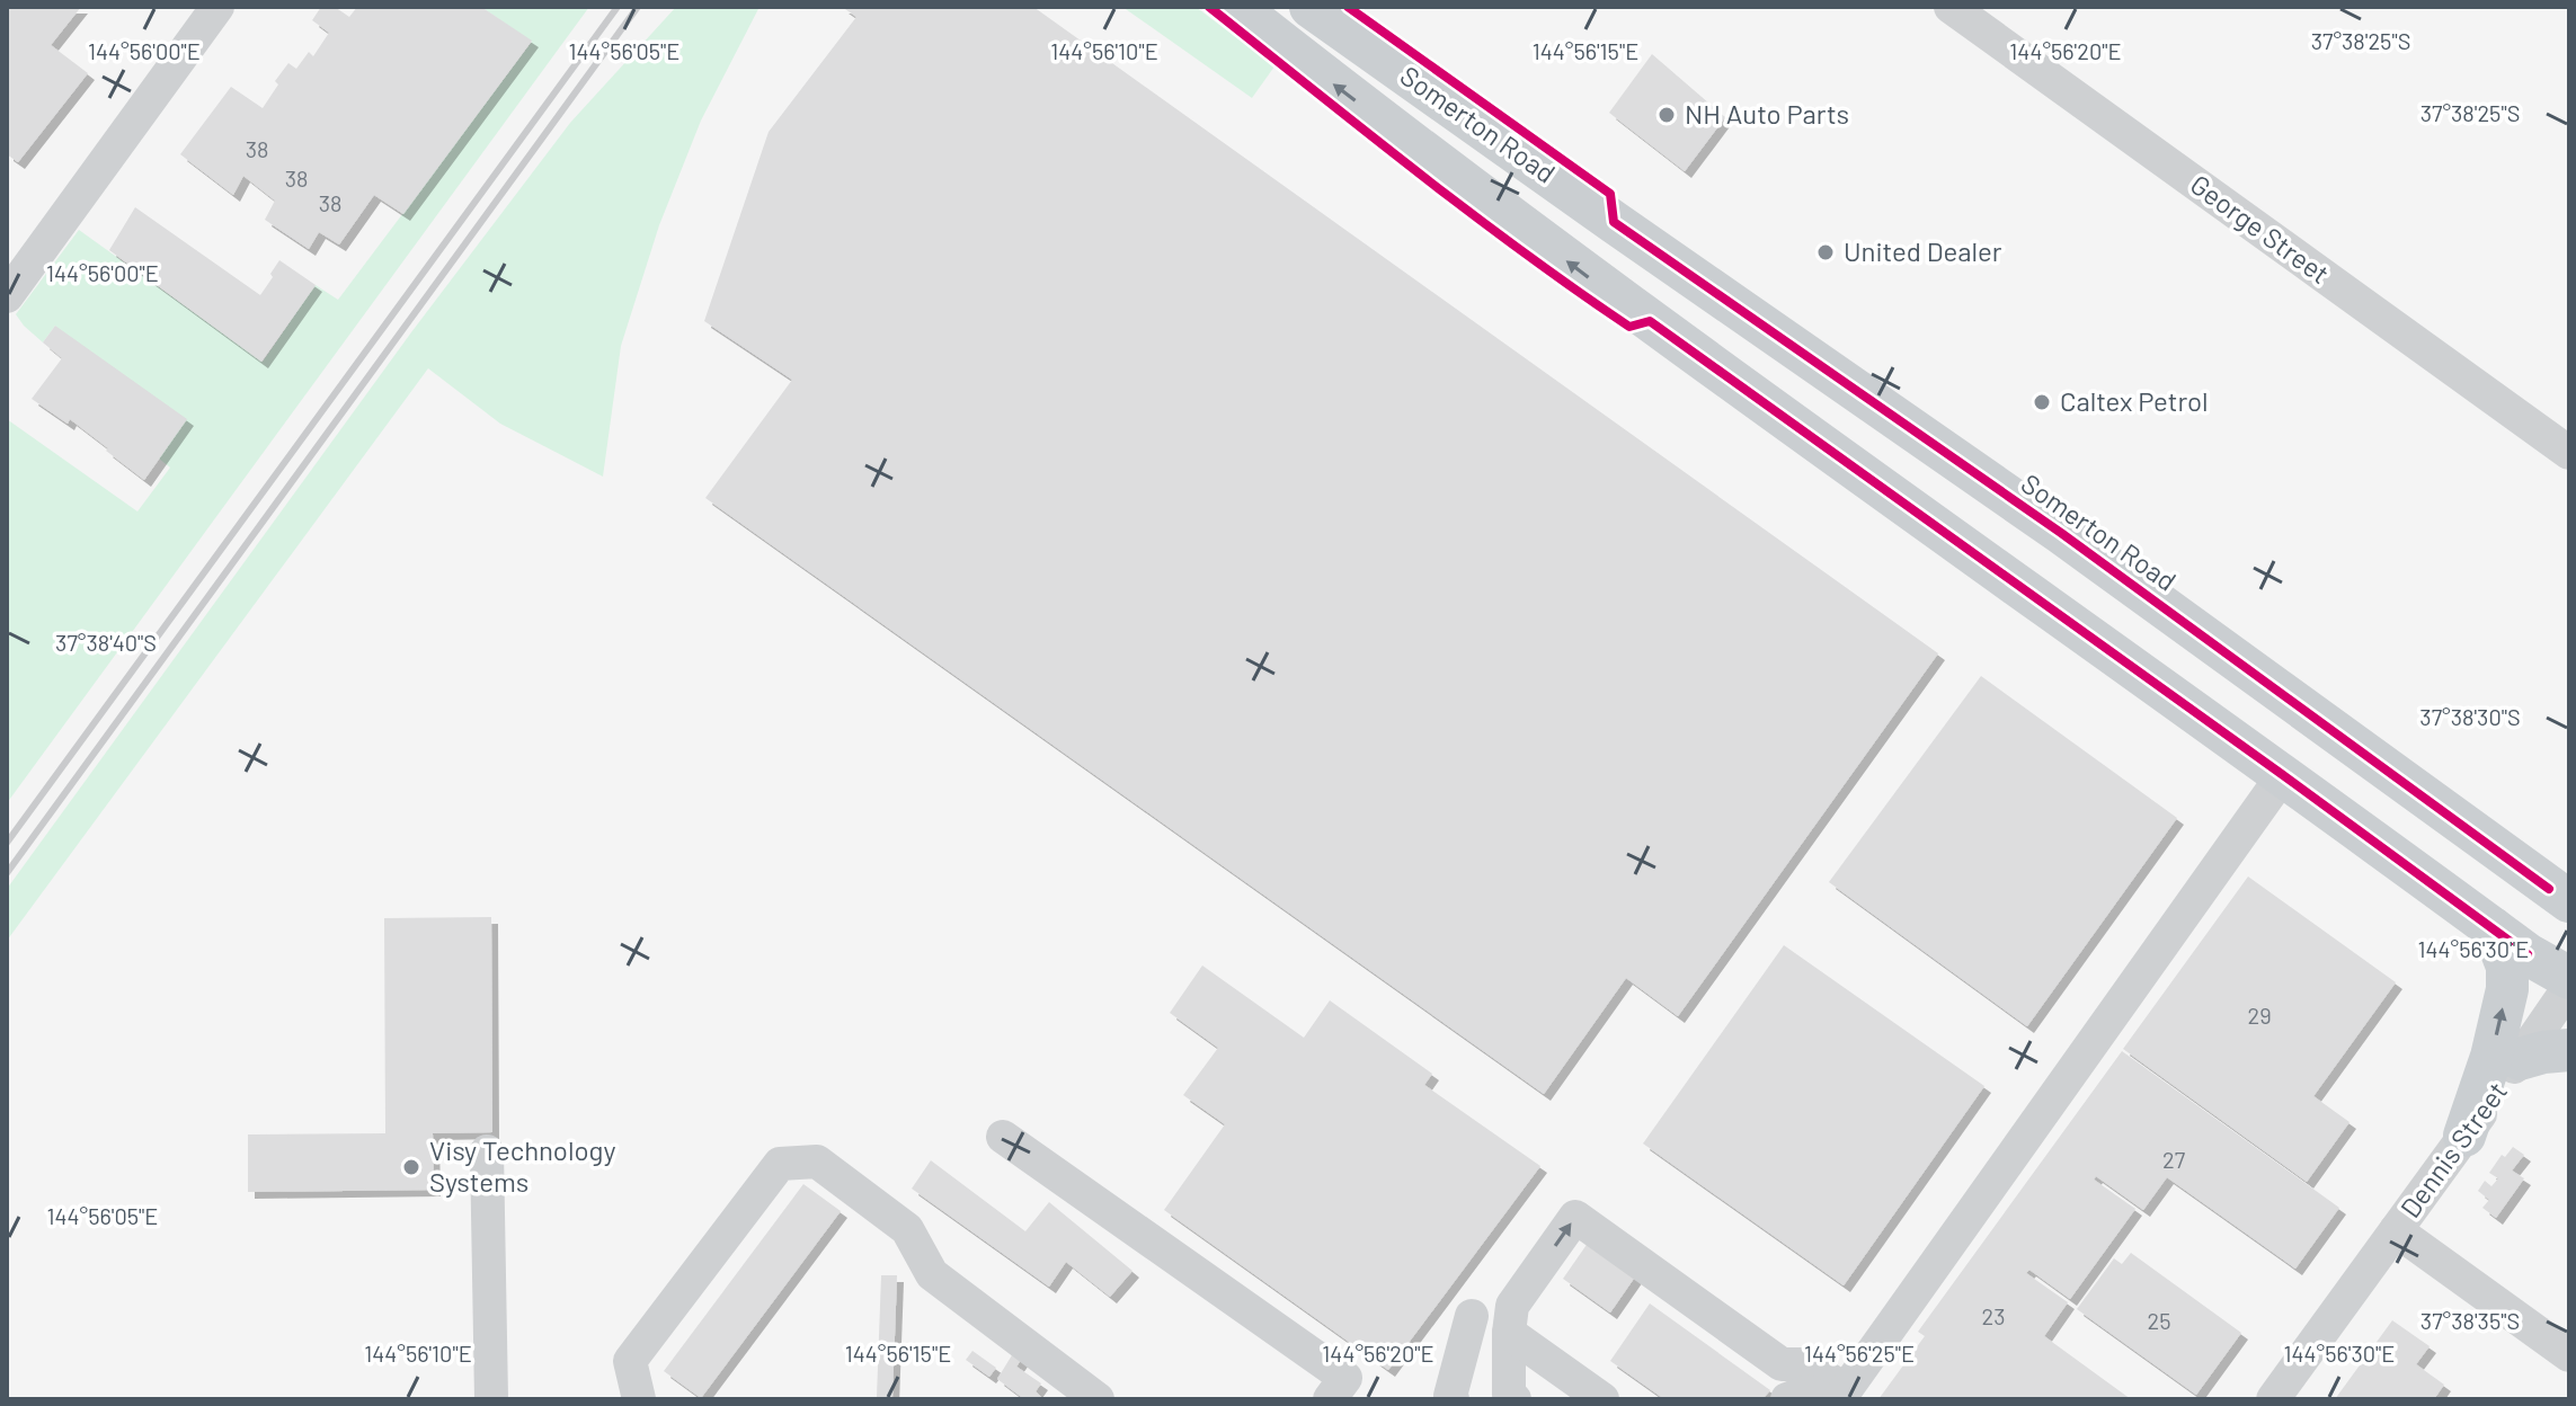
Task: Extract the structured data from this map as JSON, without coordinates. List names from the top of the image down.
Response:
{
  "streets": {
    "main road": ["Somerton Road"],
    "street": ["George Street", "Dennis Street"]
  },
  "places": [
    "NH Auto Parts",
    "United Dealer",
    "Caltex Petrol",
    "Visy Technology Systems"
  ],
  "house_numbers": [
    "38",
    "38",
    "38",
    "29",
    "27",
    "23",
    "25"
  ],
  "coordinates": [
    "37°38'25\"S",
    "144°56'00\"E",
    "144°56'05\"E",
    "144°56'10\"E",
    "144°56'15\"E",
    "144°56'20\"E",
    "37°38'40\"S",
    "37°38'30\"S",
    "144°56'30\"E",
    "37°38'35\"S",
    "144°56'25\"E"
  ]
}
